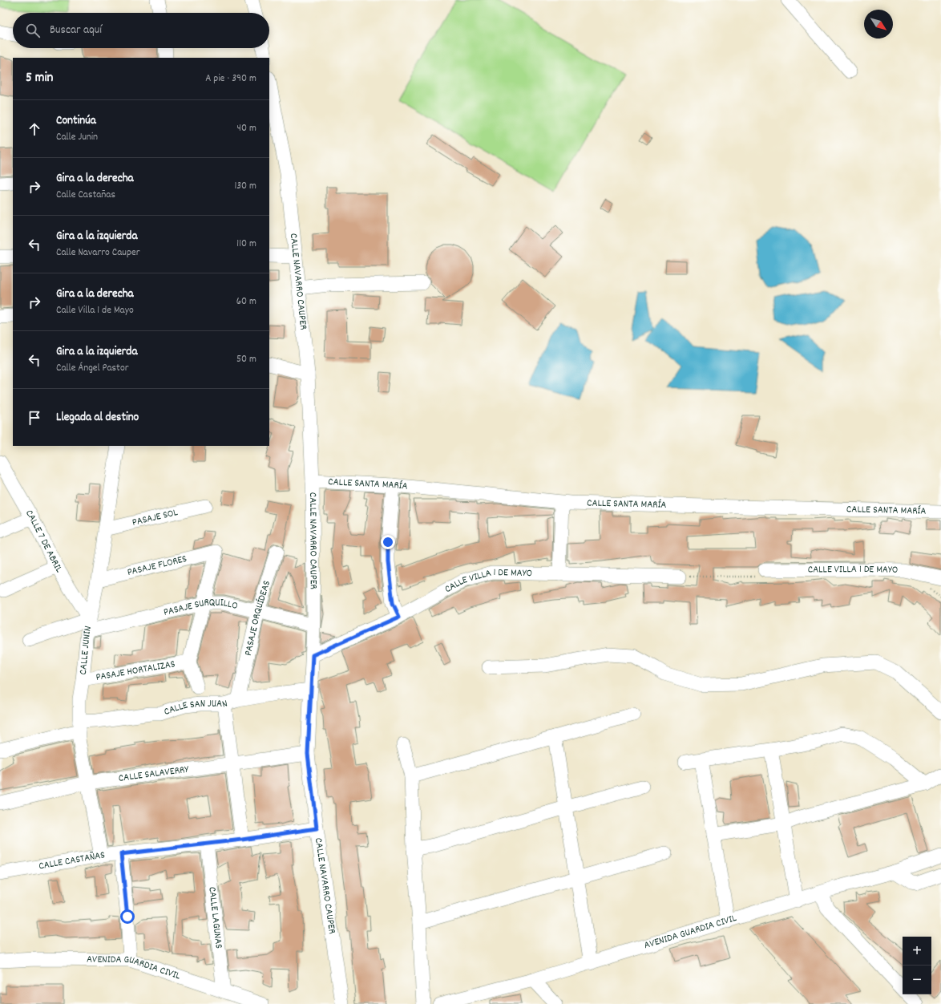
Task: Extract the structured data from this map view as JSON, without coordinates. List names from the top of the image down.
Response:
{
  "streets": {
    "street": [
      "CALLE NAVARRO CAUPER",
      "CALLE SANTA MARÍA",
      "PASAJE SOL",
      "CALLE 7 DE ABRIL",
      "PASAJE FLORES",
      "CALLE VILLA 1 DE MAYO",
      "PASAJE SURQUILLO",
      "PASAJE ORQUÍDEAS",
      "CALLE JUNIN",
      "PASAJE HORTALIZAS",
      "CALLE SAN JUAN",
      "CALLE SALAVERRY",
      "CALLE CASTAÑAS",
      "CALLE LAGUNAS",
      "AVENIDA GUARDIA CIVIL"
    ]
  },
  "crossings": [
    ["CALLE NAVARRO CAUPER", "CALLE SANTA MARÍA"],
    ["CALLE NAVARRO CAUPER", "CALLE VILLA 1 DE MAYO"],
    ["CALLE NAVARRO CAUPER", "PASAJE SURQUILLO"],
    ["CALLE NAVARRO CAUPER", "CALLE SAN JUAN"],
    ["CALLE NAVARRO CAUPER", "CALLE SALAVERRY"],
    ["CALLE NAVARRO CAUPER", "CALLE CASTAÑAS"],
    ["PASAJE SOL", "CALLE JUNIN"],
    ["CALLE 7 DE ABRIL", "PASAJE SURQUILLO"],
    ["CALLE 7 DE ABRIL", "CALLE JUNIN"],
    ["PASAJE FLORES", "PASAJE SURQUILLO"],
    ["PASAJE FLORES", "CALLE JUNIN"],
    ["PASAJE SURQUILLO", "PASAJE ORQUÍDEAS"],
    ["PASAJE SURQUILLO", "CALLE JUNIN"],
    ["PASAJE ORQUÍDEAS", "CALLE SAN JUAN"],
    ["CALLE JUNIN", "PASAJE HORTALIZAS"],
    ["CALLE JUNIN", "CALLE SAN JUAN"],
    ["CALLE JUNIN", "CALLE SALAVERRY"],
    ["CALLE JUNIN", "CALLE CASTAÑAS"],
    ["CALLE CASTAÑAS", "CALLE LAGUNAS"],
    ["CALLE LAGUNAS", "AVENIDA GUARDIA CIVIL"]
  ],
  "north": "bottom right",
  "page": {
    "search": "Buscar aquí",
    "heading": ["5 min", "A pie · 390 m"],
    "list": [
      ["Continúa", "Calle Junin", "40 m"],
      ["Gira a la derecha", "Calle Castañas", "130 m"],
      ["Gira a la izquierda", "Calle Navarro Cauper", "110 m"],
      ["Gira a la derecha", "Calle Villa 1 de Mayo", "60 m"],
      ["Gira a la izquierda", "Calle Ángel Pastor", "50 m"],
      "Llegada al destino"
    ],
    "map_buttons": ["+", "−"]
  }
}
